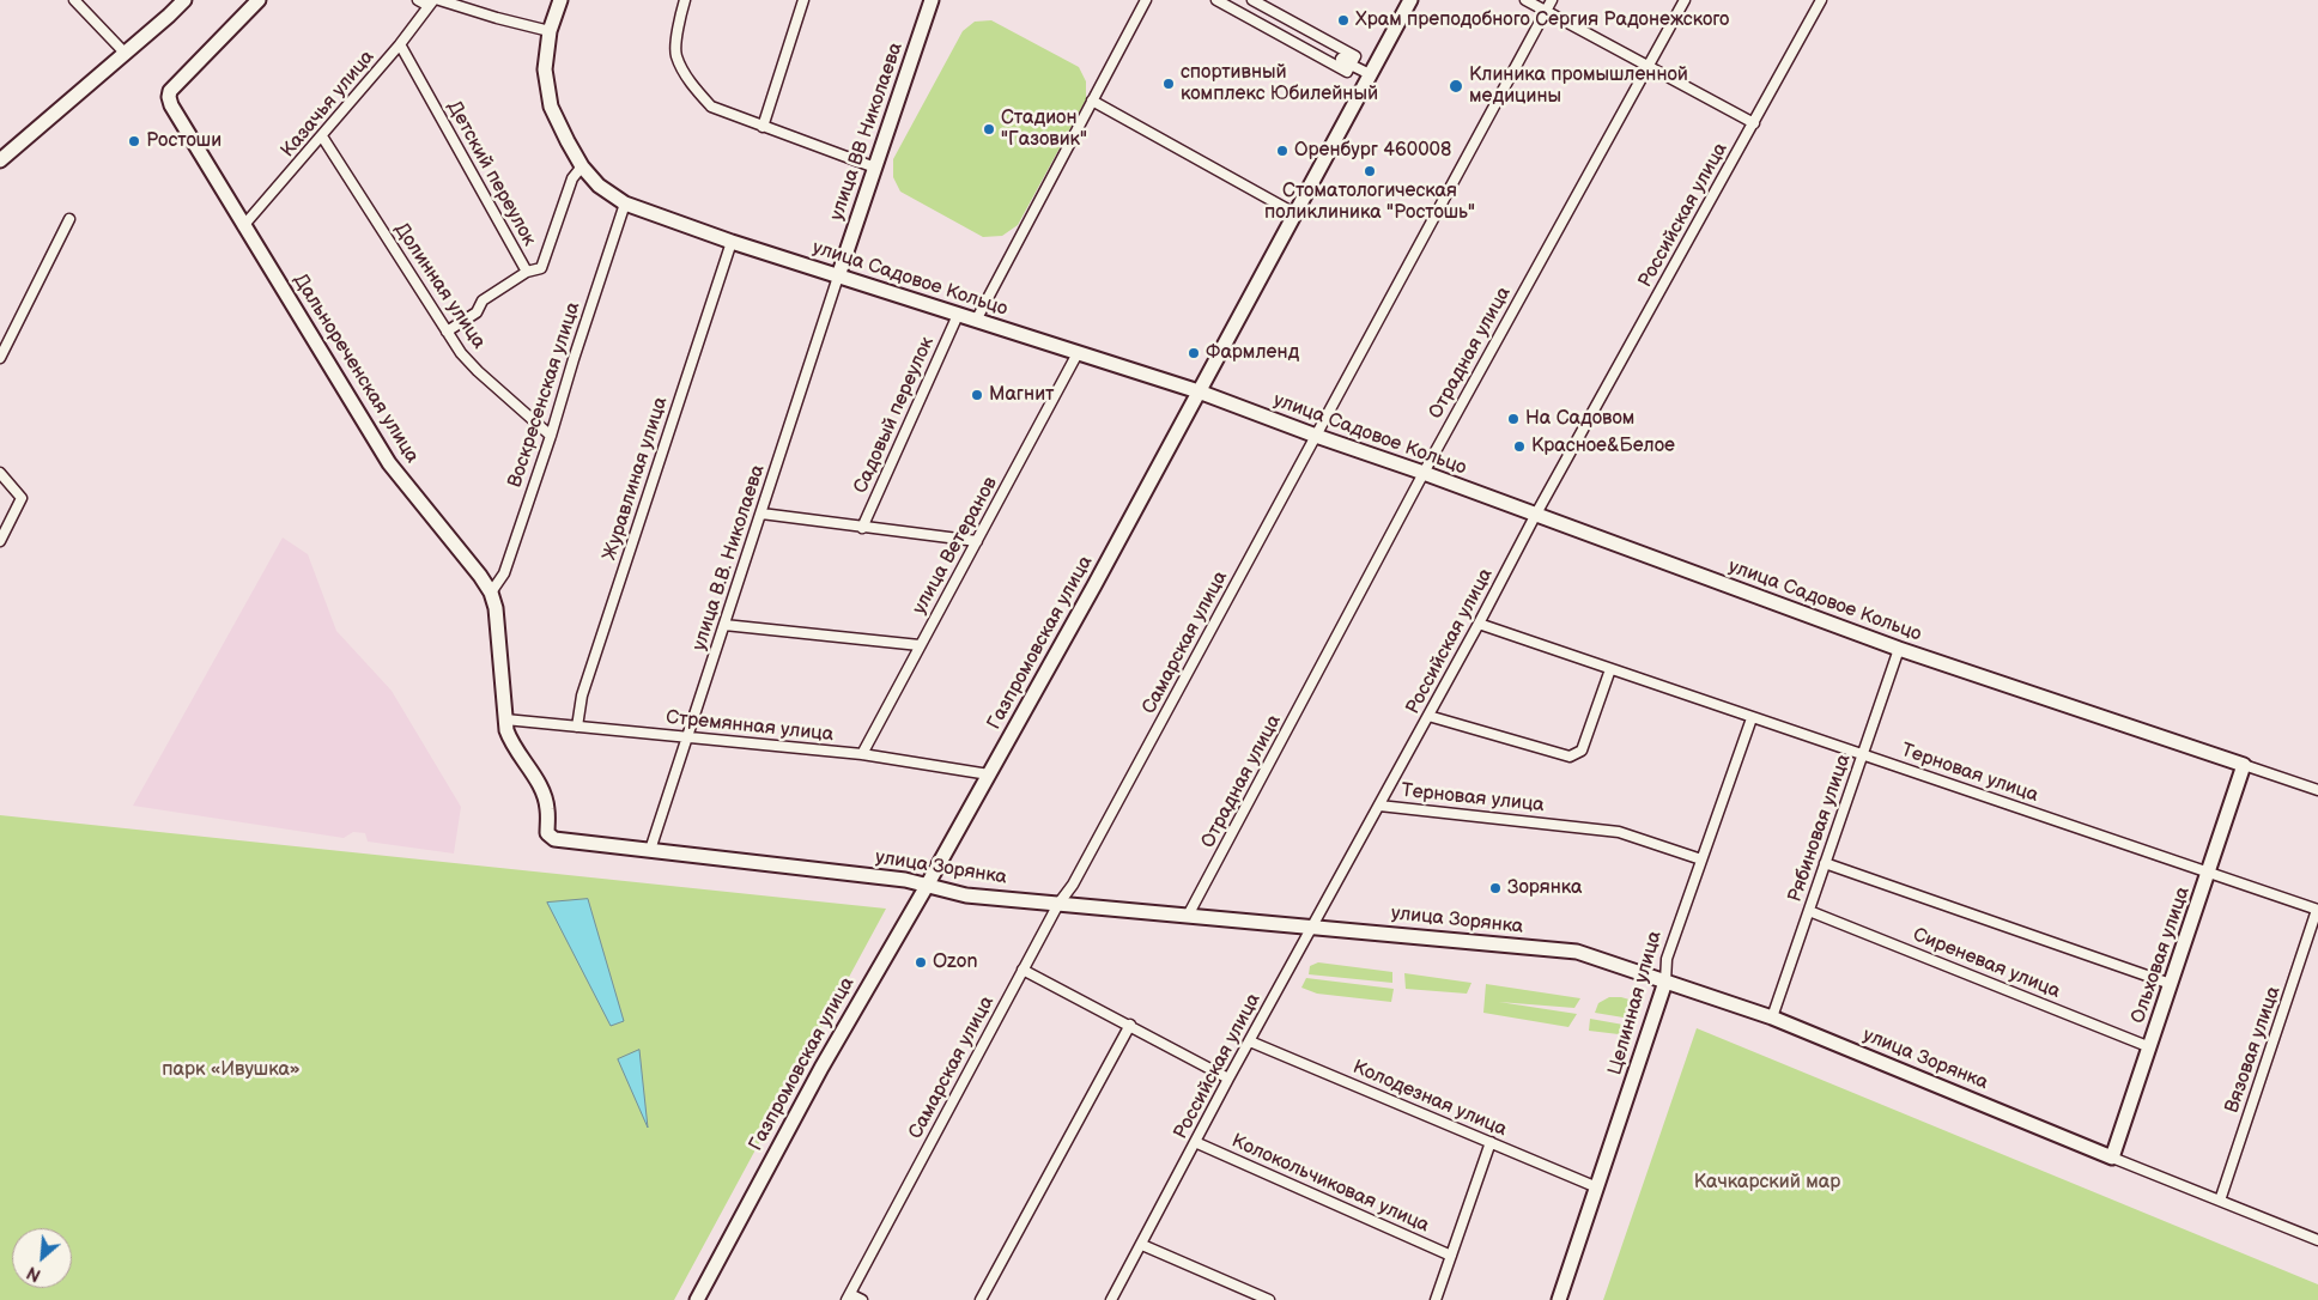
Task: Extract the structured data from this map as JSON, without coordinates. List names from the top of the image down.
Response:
{
  "streets": {
    "street": [
      "Казачья улица",
      "улица ВВ Николаева",
      "Детский переулок",
      "Российская улица",
      "улица Садовое Кольцо",
      "Долинная улица",
      "Отрадная улица",
      "Дальнореченская улица",
      "Воскресенская улица",
      "Садовый переулок",
      "Журавлиная улица",
      "улица Ветеранов",
      "улица В.В. Николаева",
      "Газпромовская улица",
      "Самарская улица",
      "Стремянная улица",
      "Терновая улица",
      "Рябиновая улица",
      "улица Зорянка",
      "Ольховая улица",
      "Сиреневая улица",
      "Целинная улица",
      "Вязовая улица",
      "Колодезная улица",
      "Колокольчиковая улица"
    ]
  },
  "crossings": [
    ["Казачья улица", "Детский переулок"],
    ["Казачья улица", "Долинная улица"],
    ["Казачья улица", "Дальнореченская улица"],
    ["улица ВВ Николаева", "улица Садовое Кольцо"],
    ["улица ВВ Николаева", "улица В.В. Николаева"],
    ["Детский переулок", "улица Садовое Кольцо"],
    ["Российская улица", "улица Садовое Кольцо"],
    ["Российская улица", "Терновая улица"],
    ["Российская улица", "улица Зорянка"],
    ["Российская улица", "Колодезная улица"],
    ["Российская улица", "Колокольчиковая улица"],
    ["улица Садовое Кольцо", "Отрадная улица"],
    ["улица Садовое Кольцо", "Воскресенская улица"],
    ["улица Садовое Кольцо", "Садовый переулок"],
    ["улица Садовое Кольцо", "Журавлиная улица"],
    ["улица Садовое Кольцо", "улица Ветеранов"],
    ["улица Садовое Кольцо", "улица В.В. Николаева"],
    ["улица Садовое Кольцо", "Газпромовская улица"],
    ["улица Садовое Кольцо", "Самарская улица"],
    ["улица Садовое Кольцо", "Рябиновая улица"],
    ["улица Садовое Кольцо", "Ольховая улица"],
    ["Долинная улица", "Воскресенская улица"],
    ["Отрадная улица", "улица Зорянка"],
    ["Дальнореченская улица", "Воскресенская улица"],
    ["Дальнореченская улица", "Стремянная улица"],
    ["Дальнореченская улица", "улица Зорянка"],
    ["Журавлиная улица", "Стремянная улица"],
    ["улица Ветеранов", "Стремянная улица"],
    ["улица В.В. Николаева", "Стремянная улица"],
    ["улица В.В. Николаева", "улица Зорянка"],
    ["Газпромовская улица", "Стремянная улица"],
    ["Газпромовская улица", "улица Зорянка"],
    ["Самарская улица", "улица Зорянка"],
    ["Терновая улица", "Рябиновая улица"],
    ["Терновая улица", "Ольховая улица"],
    ["Терновая улица", "Целинная улица"],
    ["Терновая улица", "Вязовая улица"],
    ["Рябиновая улица", "улица Зорянка"],
    ["Рябиновая улица", "Сиреневая улица"],
    ["улица Зорянка", "Ольховая улица"],
    ["улица Зорянка", "Целинная улица"],
    ["улица Зорянка", "Вязовая улица"],
    ["Ольховая улица", "Сиреневая улица"],
    ["Целинная улица", "Колодезная улица"]
  ],
  "parks": ["парк «Ивушка»", "Качкарский мар"],
  "places": [
    "Храм преподобного Сергия Радонежского",
    "спортивный комплекс Юбилейный",
    "Клиника промышленной медицины",
    "Стадион \"Газовик\"",
    "Ростоши",
    "Оренбург 460008",
    "Стоматологическая поликлиника \"Ростошь\"",
    "Фармленд",
    "Магнит",
    "На Садовом",
    "Красное&Белое",
    "Зорянка",
    "Ozon"
  ],
  "north": "bottom left"
}
